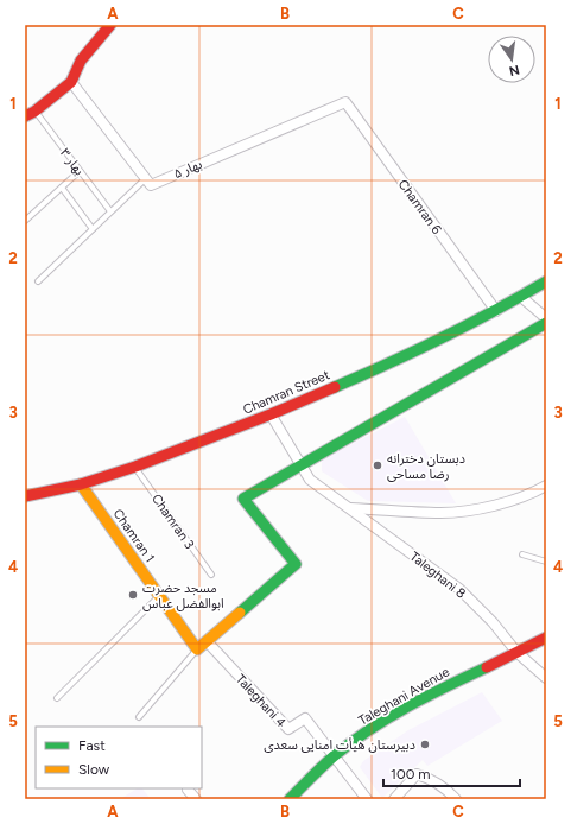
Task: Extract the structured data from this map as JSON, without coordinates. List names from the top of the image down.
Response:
{
  "streets": {
    "street": [
      "بهار ۵",
      "Chamran 6",
      "Chamran Street",
      "Chamran 1",
      "Taleghani 8",
      "Taleghani Avenue",
      "Taleghani 4"
    ],
    "lane": ["بهار ۳", "Chamran 3"]
  },
  "crossings": [
    ["بهار ۵", "Chamran 6"],
    ["Chamran 6", "Chamran Street"],
    ["Chamran Street", "Chamran 3"],
    ["Chamran Street", "Chamran 1"],
    ["Chamran Street", "Taleghani 8"],
    ["Taleghani 8", "Taleghani Avenue"],
    ["Taleghani Avenue", "Taleghani 4"]
  ],
  "places": ["دبستان دخترانه رضا مساحی", "مسجد حضرت ابوالفضل عباس", "دبیرستان هیأت امنایی سعدی"],
  "legend": ["Fast", "Slow"],
  "scale_bar": "100 m",
  "north": "bottom",
  "grid": {
    "columns": ["A", "B", "C"],
    "rows": [
      "1",
      "2",
      "3",
      "4",
      "5"
    ]
  }
}
